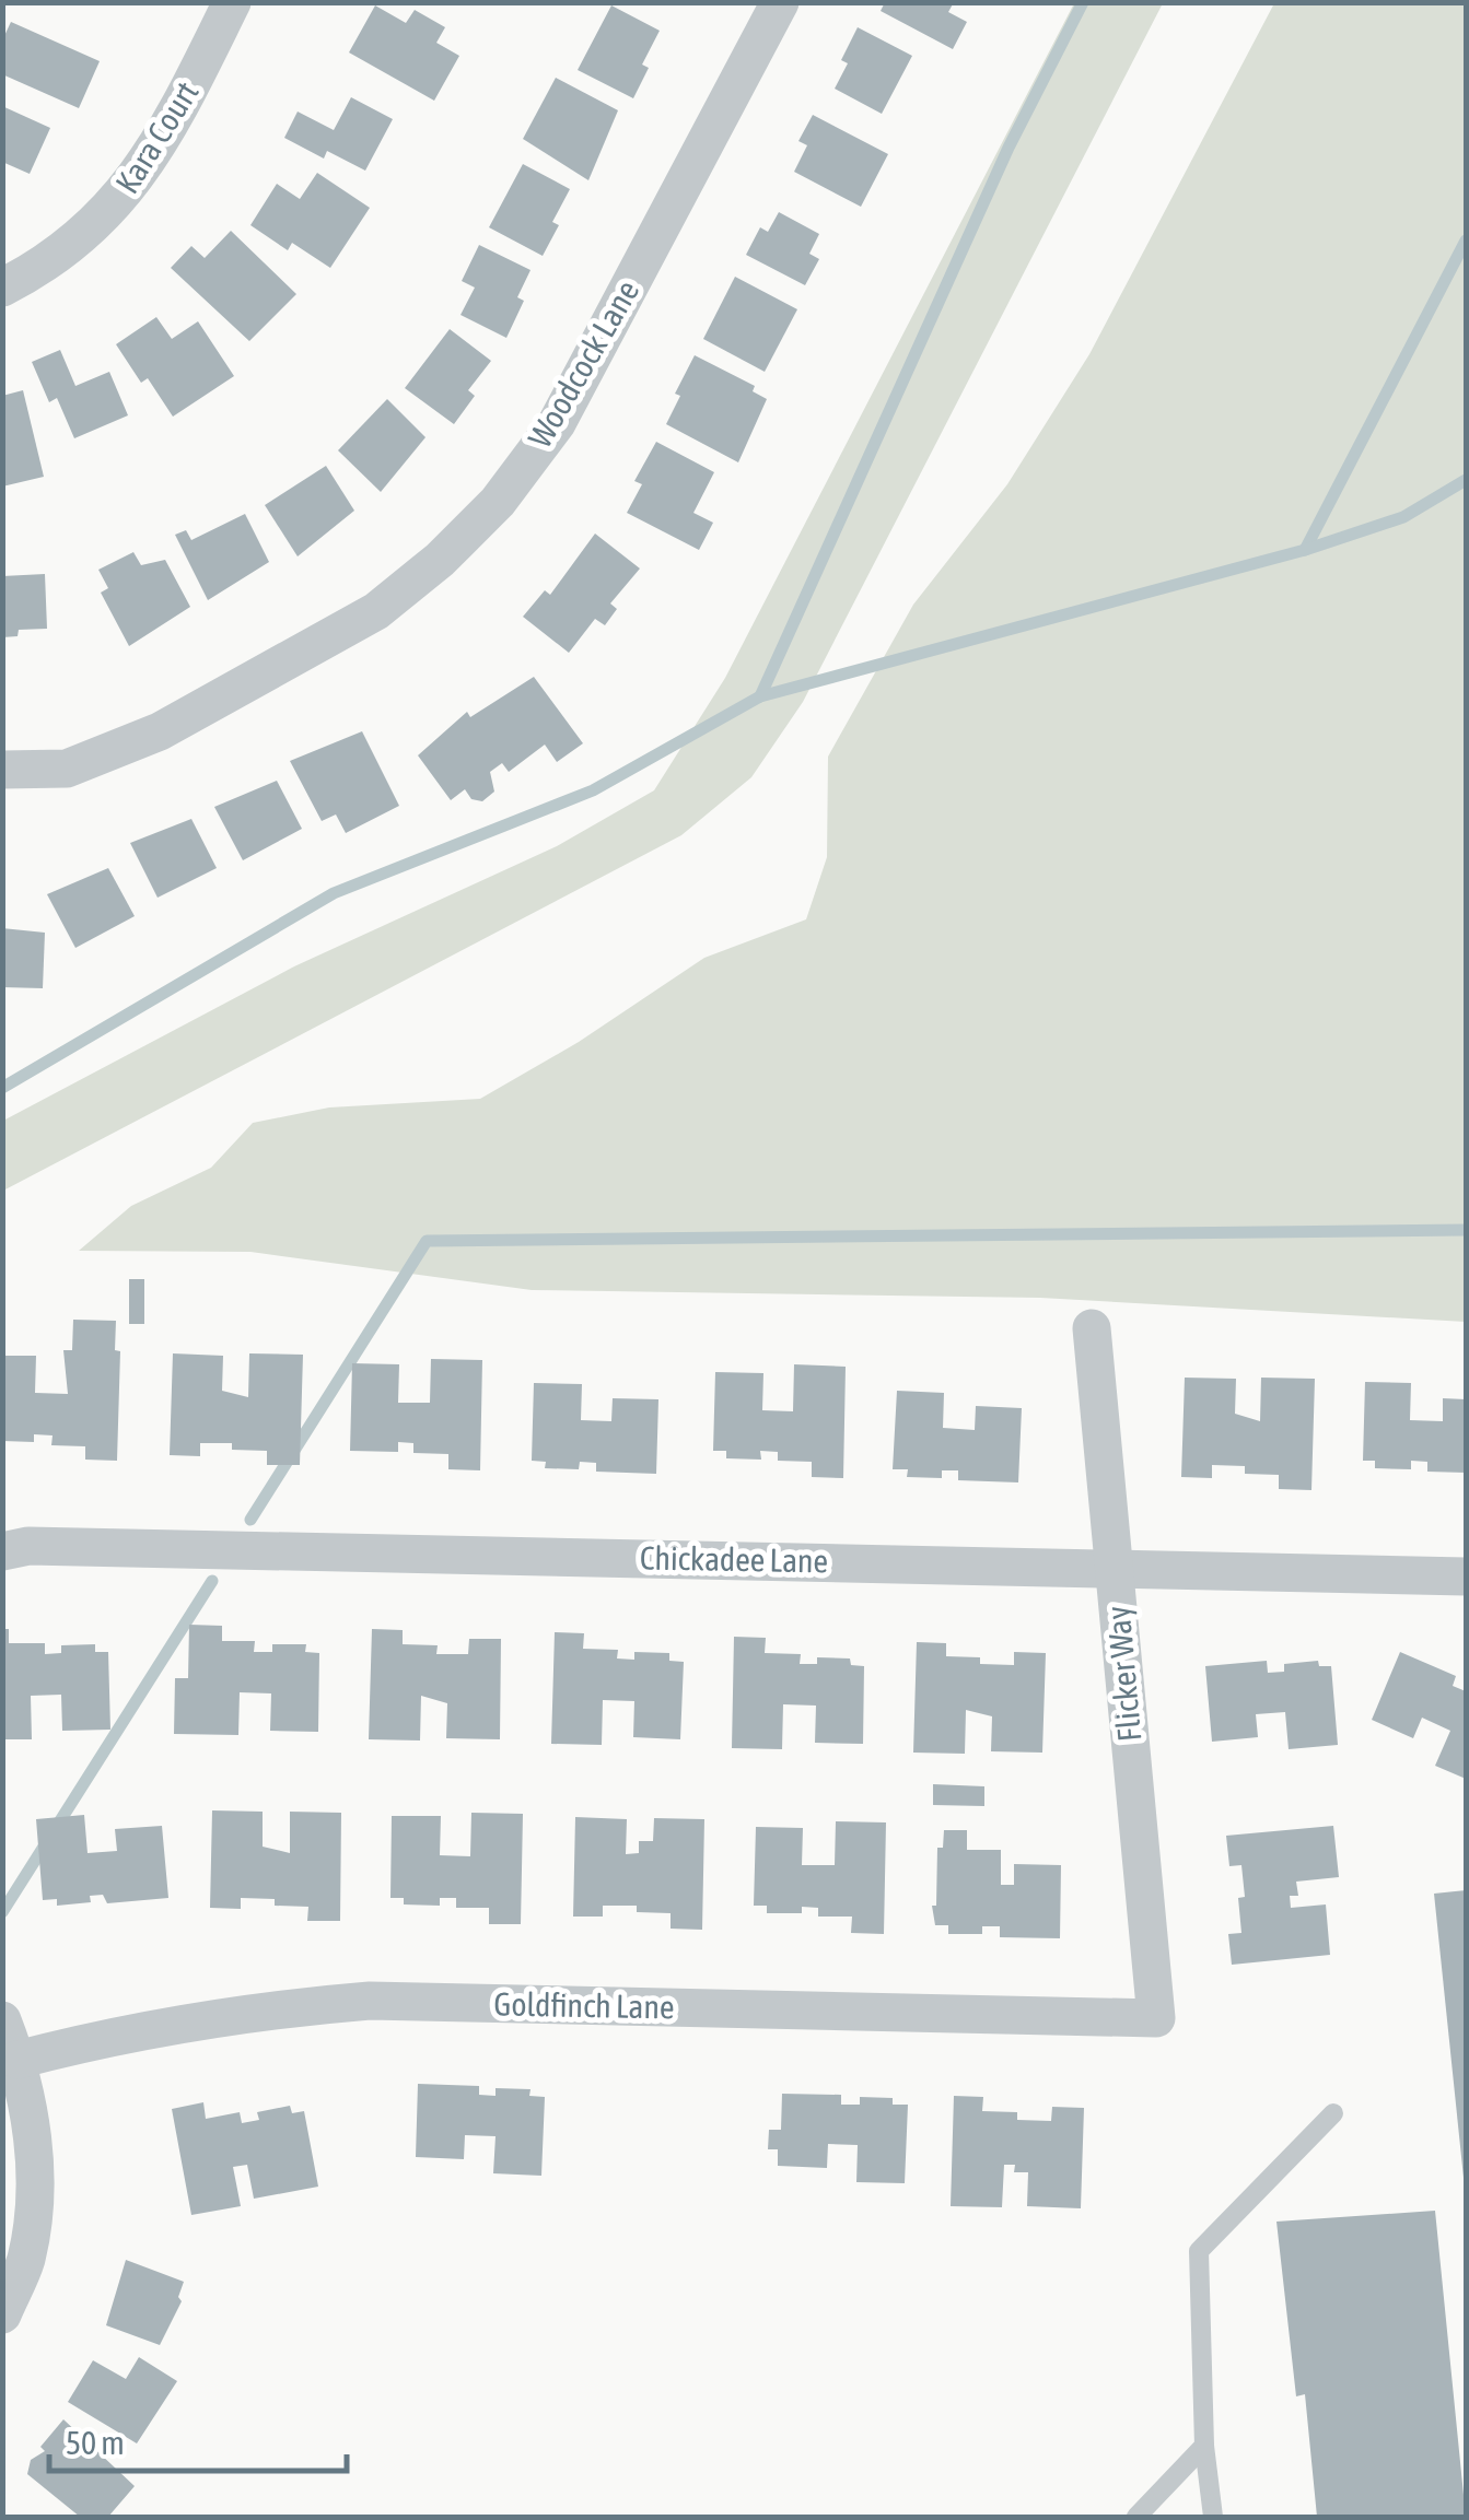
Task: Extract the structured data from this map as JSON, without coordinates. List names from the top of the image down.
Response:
{
  "streets": {
    "street": [
      "Kara Court",
      "Woodcock Lane",
      "Chickadee Lane",
      "Flicker Way",
      "Goldfinch Lane"
    ]
  },
  "crossings": [
    ["Chickadee Lane", "Flicker Way"],
    ["Flicker Way", "Goldfinch Lane"]
  ],
  "scale_bar": "50 m"
}
